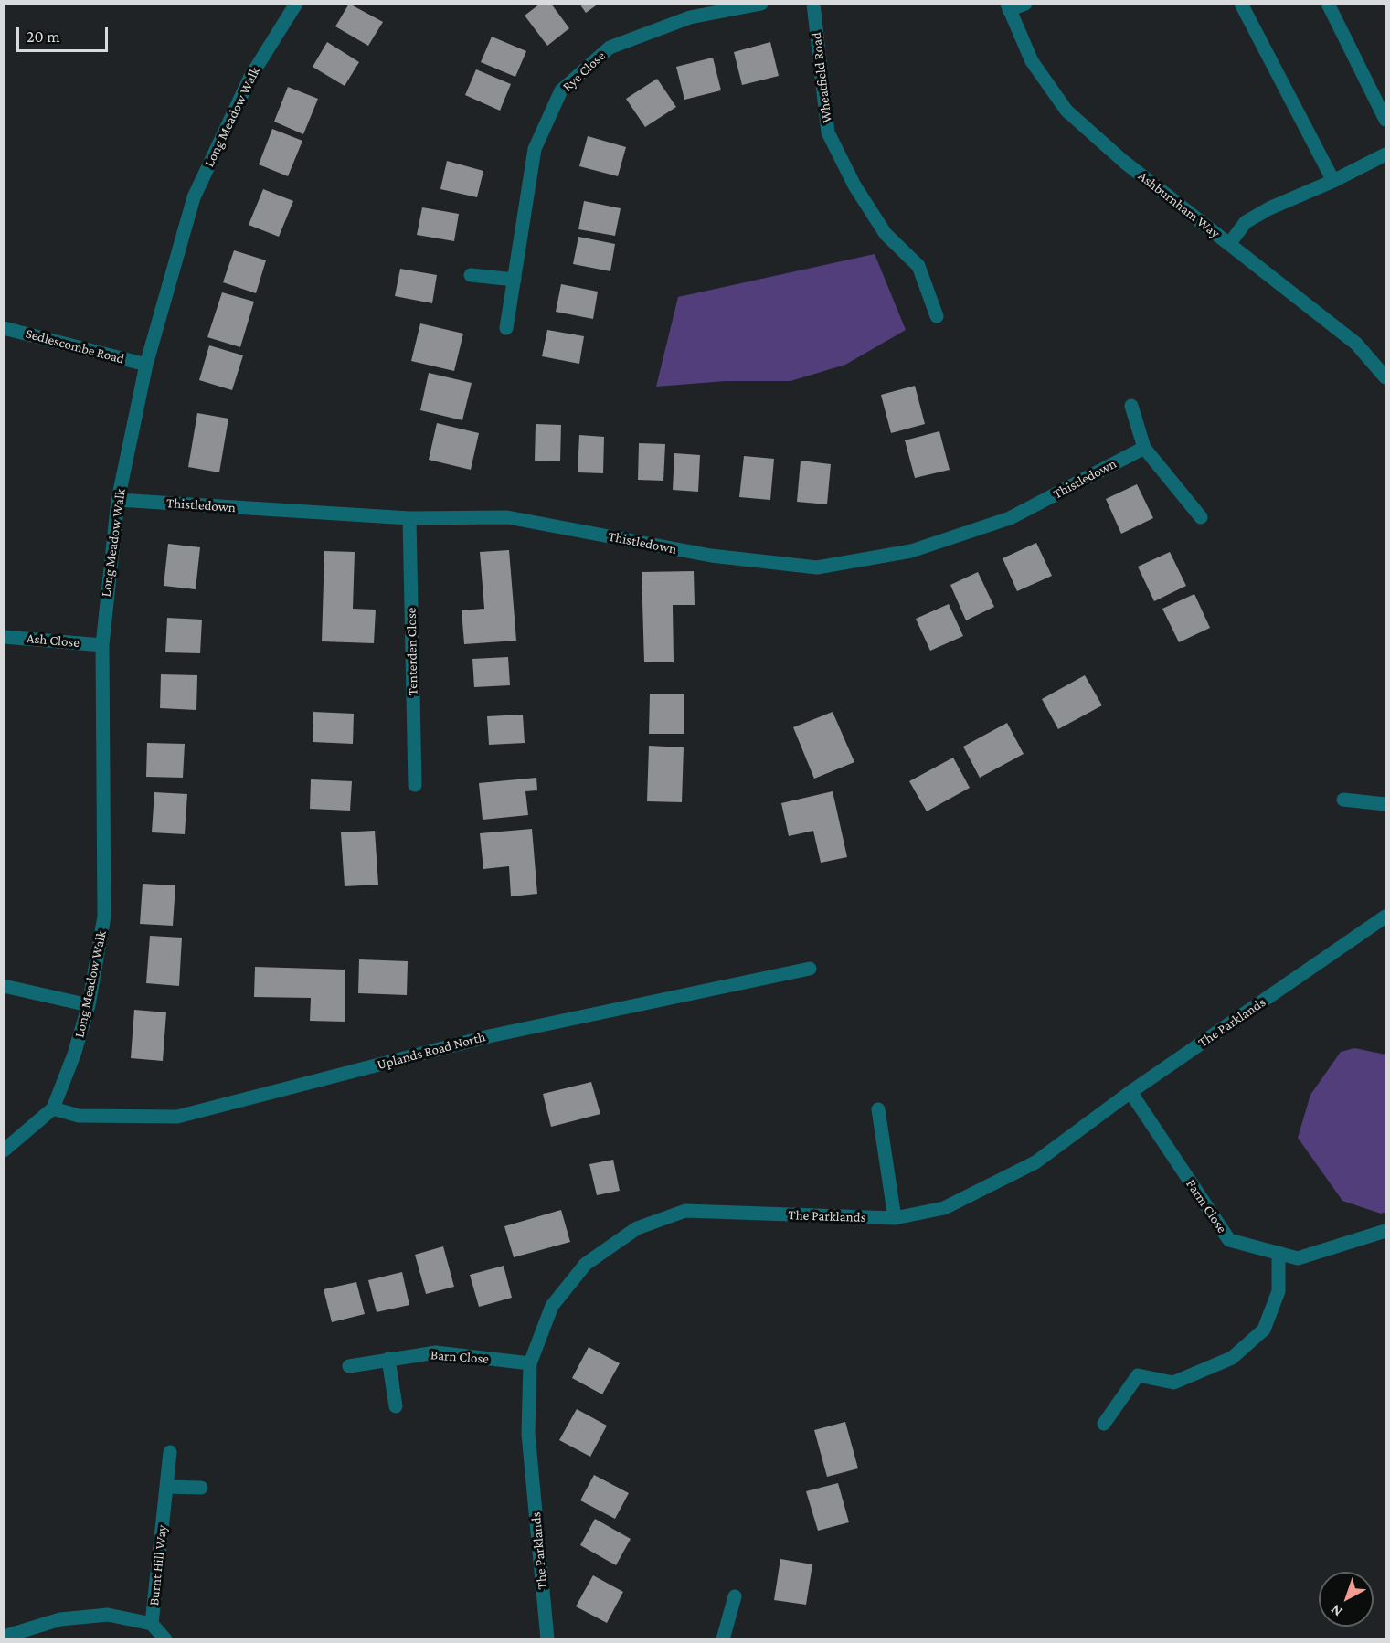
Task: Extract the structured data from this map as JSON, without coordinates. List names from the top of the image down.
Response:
{
  "streets": {
    "street": [
      "Rye Close",
      "Wheatfield Road",
      "Long Meadow Walk",
      "Ashburnham Way",
      "Sedlescombe Road",
      "Thistledown",
      "Ash Close",
      "Tenterden Close",
      "The Parklands",
      "Uplands Road North",
      "Farm Close",
      "Barn Close",
      "Burnt Hill Way"
    ]
  },
  "crossings": [
    ["Long Meadow Walk", "Sedlescombe Road"],
    ["Long Meadow Walk", "Thistledown"],
    ["Long Meadow Walk", "Ash Close"],
    ["Long Meadow Walk", "Uplands Road North"],
    ["Thistledown", "Tenterden Close"],
    ["The Parklands", "Farm Close"],
    ["The Parklands", "Barn Close"]
  ],
  "scale_bar": "20 m",
  "north": "bottom left"
}
